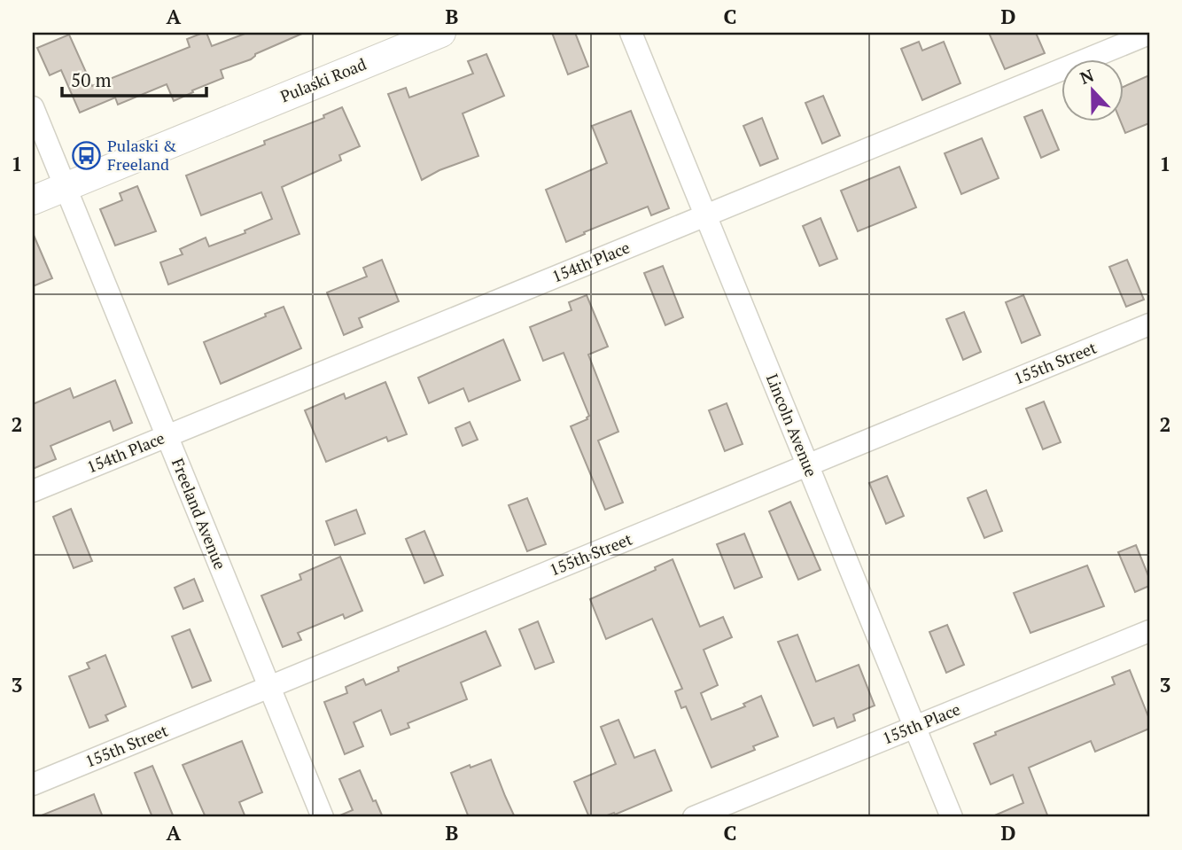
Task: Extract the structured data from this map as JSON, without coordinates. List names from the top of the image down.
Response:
{
  "streets": {
    "street": [
      "Pulaski Road",
      "154th Place",
      "155th Street",
      "Lincoln Avenue",
      "Freeland Avenue",
      "155th Place"
    ]
  },
  "crossings": [
    ["Pulaski Road", "Freeland Avenue"],
    ["154th Place", "Lincoln Avenue"],
    ["154th Place", "Freeland Avenue"],
    ["155th Street", "Lincoln Avenue"],
    ["155th Street", "Freeland Avenue"],
    ["Lincoln Avenue", "155th Place"]
  ],
  "places": {
    "bus stop": ["Pulaski & Freeland"]
  },
  "scale_bar": "50 m",
  "north": "top",
  "grid": {
    "columns": [
      "A",
      "B",
      "C",
      "D"
    ],
    "rows": ["1", "2", "3"]
  }
}
